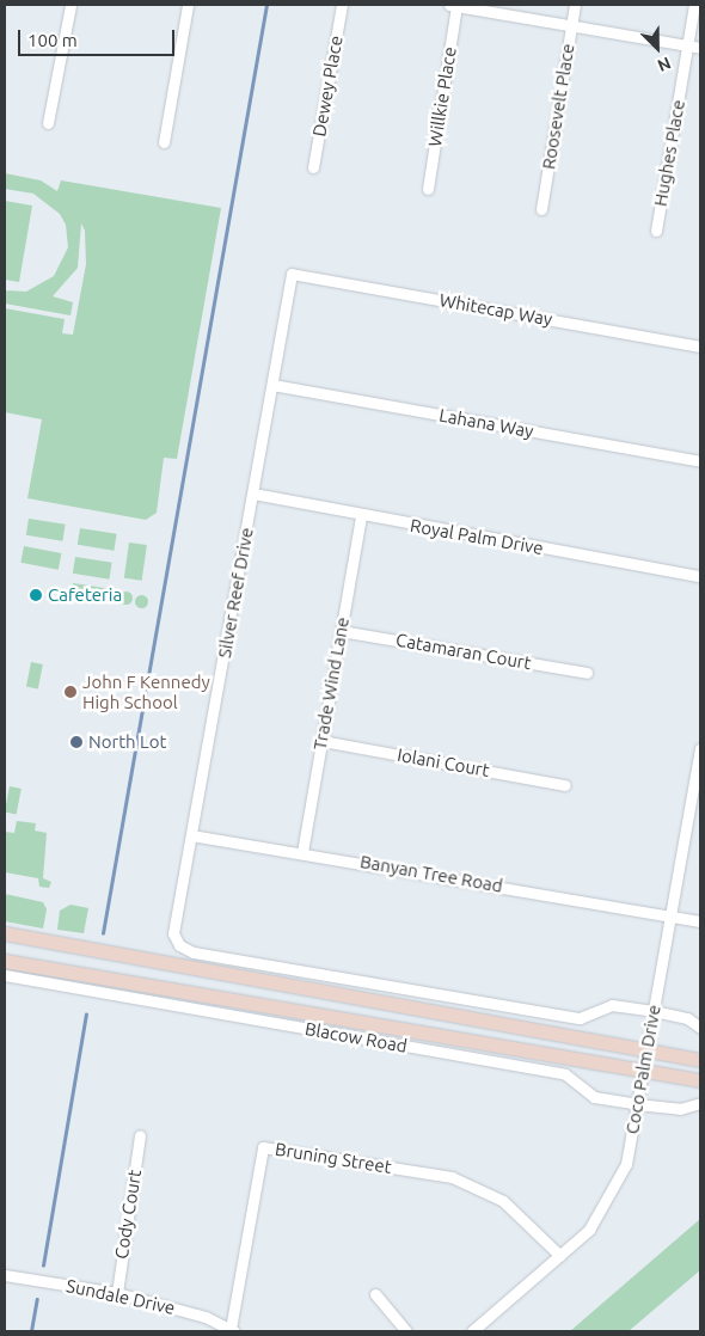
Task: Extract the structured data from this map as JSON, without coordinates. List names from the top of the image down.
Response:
{
  "streets": {
    "main road": ["Blacow Road"],
    "street": [
      "Dewey Place",
      "Willkie Place",
      "Roosevelt Place",
      "Hughes Place",
      "Whitecap Way",
      "Lahana Way",
      "Royal Palm Drive",
      "Silver Reef Drive",
      "Catamaran Court",
      "Trade Wind Lane",
      "Iolani Court",
      "Banyan Tree Road",
      "Coco Palm Drive",
      "Bruning Street",
      "Cody Court",
      "Sundale Drive"
    ]
  },
  "crossings": [
    ["Whitecap Way", "Silver Reef Drive"],
    ["Lahana Way", "Silver Reef Drive"],
    ["Royal Palm Drive", "Silver Reef Drive"],
    ["Royal Palm Drive", "Trade Wind Lane"],
    ["Silver Reef Drive", "Banyan Tree Road"],
    ["Silver Reef Drive", "Coco Palm Drive"],
    ["Catamaran Court", "Trade Wind Lane"],
    ["Trade Wind Lane", "Iolani Court"],
    ["Trade Wind Lane", "Banyan Tree Road"],
    ["Banyan Tree Road", "Coco Palm Drive"],
    ["Blacow Road", "Coco Palm Drive"],
    ["Coco Palm Drive", "Bruning Street"],
    ["Bruning Street", "Sundale Drive"],
    ["Cody Court", "Sundale Drive"]
  ],
  "places": ["Cafeteria", "John F Kennedy High School", "North Lot"],
  "scale_bar": "100 m",
  "north": "bottom right"
}
